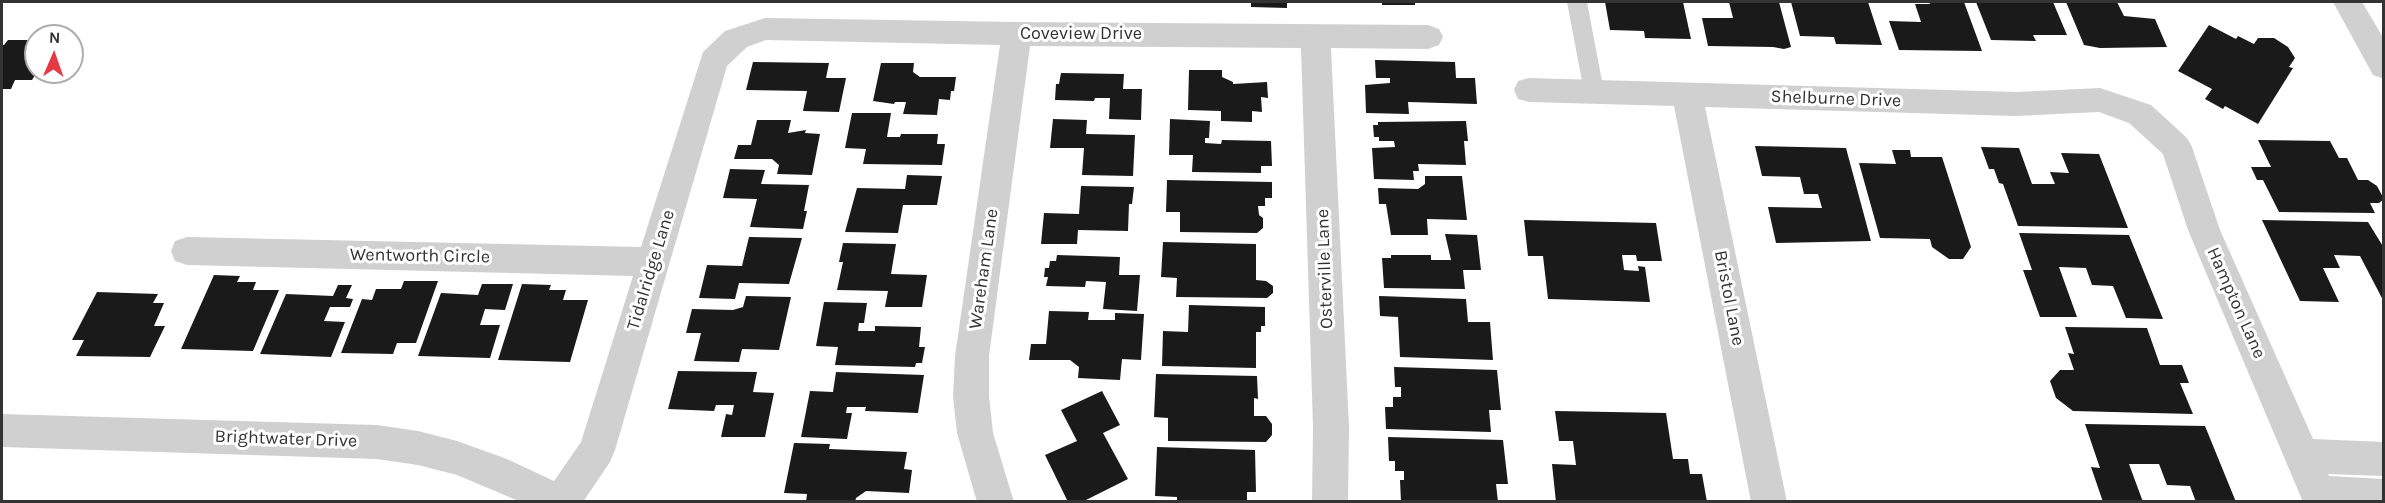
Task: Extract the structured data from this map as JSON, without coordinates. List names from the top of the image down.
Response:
{
  "streets": {
    "street": [
      "Coveview Drive",
      "Shelburne Drive",
      "Wentworth Circle",
      "Wareham Lane",
      "Osterville Lane",
      "Tidalridge Lane",
      "Bristol Lane",
      "Hampton Lane",
      "Brightwater Drive"
    ]
  },
  "crossings": [
    ["Coveview Drive", "Wareham Lane"],
    ["Coveview Drive", "Osterville Lane"],
    ["Coveview Drive", "Tidalridge Lane"],
    ["Shelburne Drive", "Bristol Lane"],
    ["Shelburne Drive", "Hampton Lane"],
    ["Wentworth Circle", "Tidalridge Lane"],
    ["Tidalridge Lane", "Brightwater Drive"]
  ],
  "north": "top"
}
